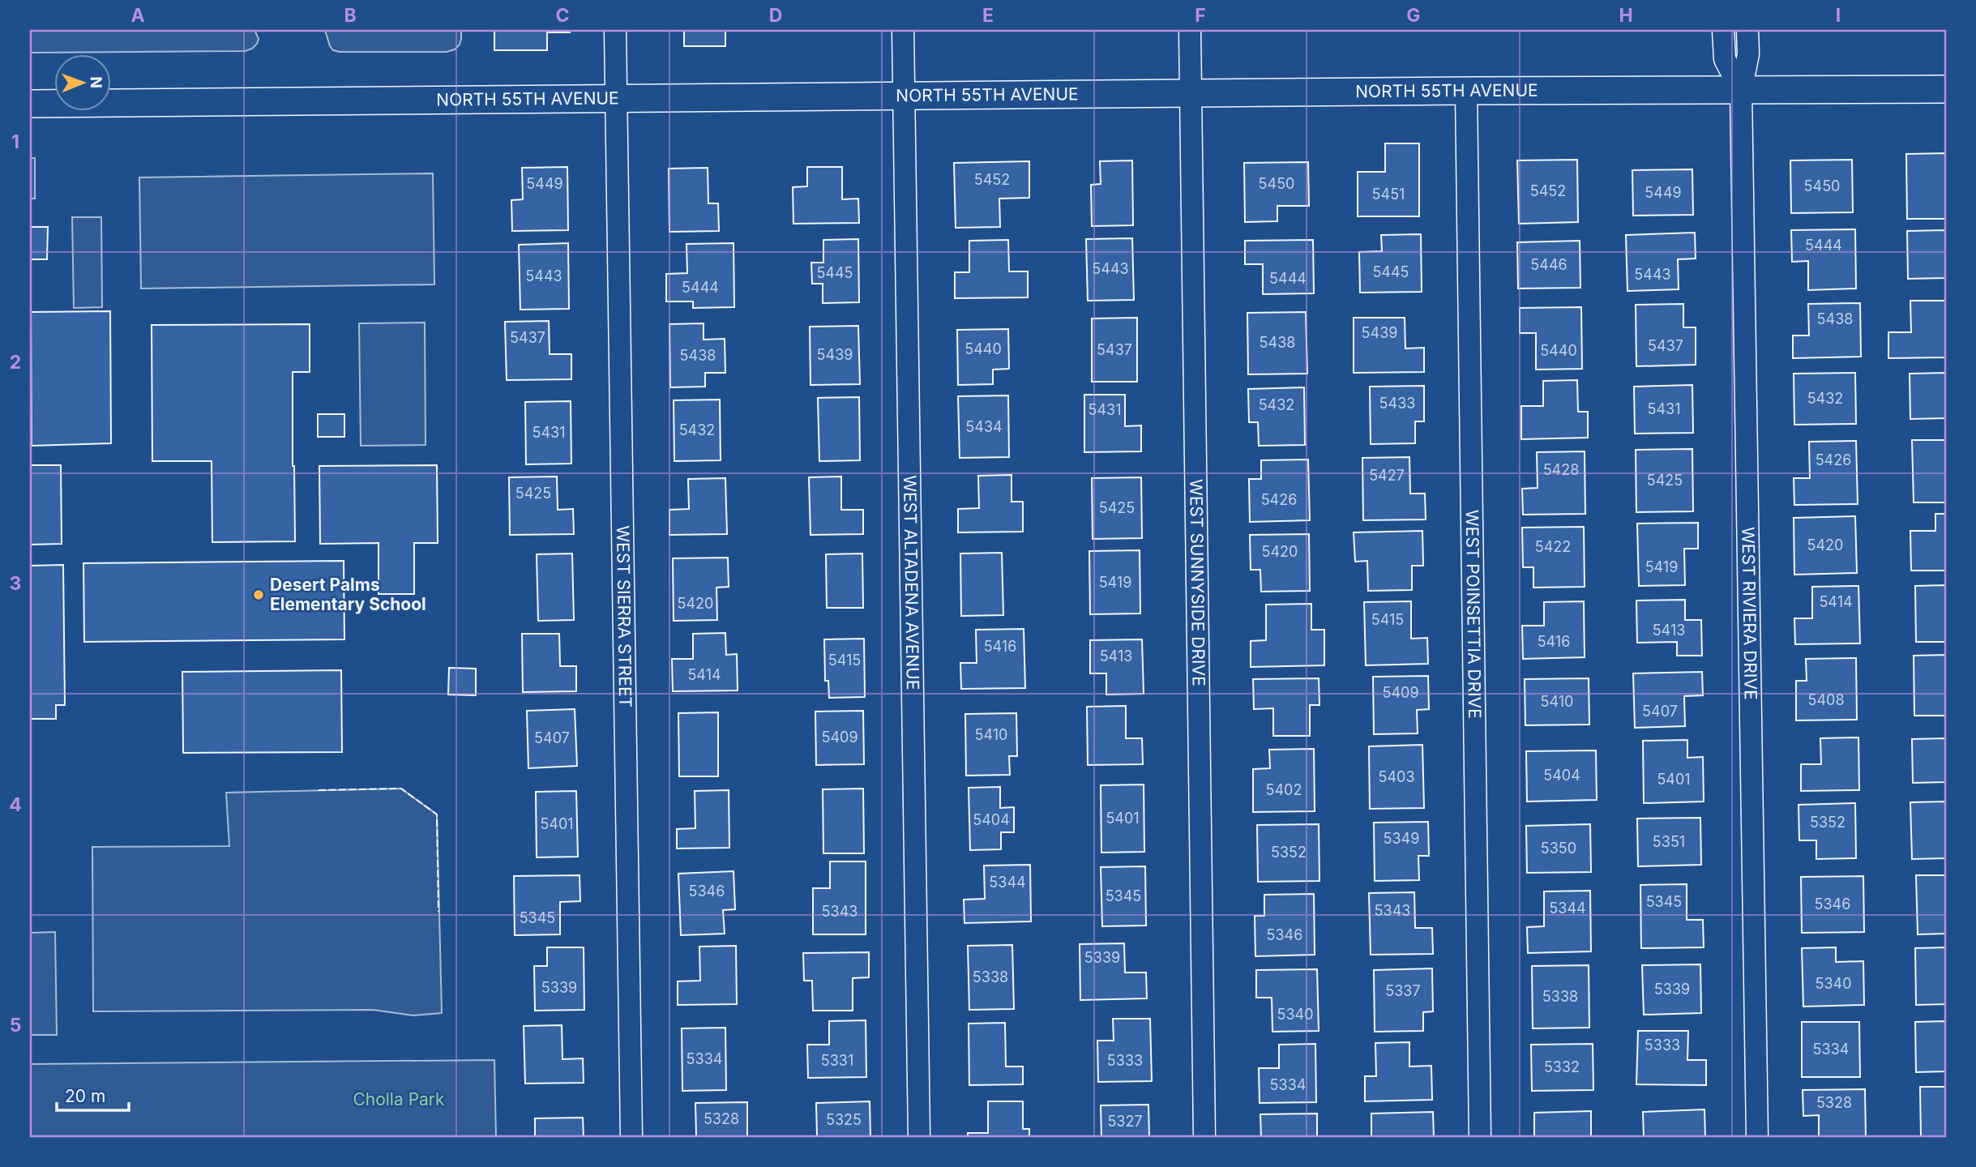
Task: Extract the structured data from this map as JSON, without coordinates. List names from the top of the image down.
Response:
{
  "streets": {
    "street": [
      "NORTH 55TH AVENUE",
      "WEST ALTADENA AVENUE",
      "WEST SUNNYSIDE DRIVE",
      "WEST POINSETTIA DRIVE",
      "WEST RIVIERA DRIVE",
      "WEST SIERRA STREET"
    ]
  },
  "crossings": [
    ["NORTH 55TH AVENUE", "WEST ALTADENA AVENUE"],
    ["NORTH 55TH AVENUE", "WEST SUNNYSIDE DRIVE"],
    ["NORTH 55TH AVENUE", "WEST POINSETTIA DRIVE"],
    ["NORTH 55TH AVENUE", "WEST RIVIERA DRIVE"],
    ["NORTH 55TH AVENUE", "WEST SIERRA STREET"]
  ],
  "parks": ["Cholla Park"],
  "places": ["Desert Palms Elementary School"],
  "house_numbers": [
    "5452",
    "5449",
    "5450",
    "5450",
    "5452",
    "5449",
    "5451",
    "5444",
    "5446",
    "5443",
    "5445",
    "5445",
    "5443",
    "5443",
    "5444",
    "5444",
    "5438",
    "5439",
    "5437",
    "5438",
    "5437",
    "5440",
    "5437",
    "5440",
    "5439",
    "5438",
    "5432",
    "5433",
    "5432",
    "5431",
    "5431",
    "5434",
    "5432",
    "5431",
    "5426",
    "5428",
    "5427",
    "5425",
    "5425",
    "5426",
    "5425",
    "5420",
    "5422",
    "5420",
    "5419",
    "5419",
    "5414",
    "5420",
    "5415",
    "5413",
    "5416",
    "5416",
    "5413",
    "5415",
    "5414",
    "5409",
    "5408",
    "5410",
    "5407",
    "5410",
    "5409",
    "5407",
    "5404",
    "5403",
    "5401",
    "5402",
    "5401",
    "5404",
    "5352",
    "5401",
    "5349",
    "5351",
    "5350",
    "5352",
    "5344",
    "5346",
    "5345",
    "5345",
    "5346",
    "5344",
    "5343",
    "5343",
    "5345",
    "5346",
    "5339",
    "5338",
    "5340",
    "5339",
    "5339",
    "5337",
    "5338",
    "5340",
    "5333",
    "5334",
    "5334",
    "5331",
    "5333",
    "5332",
    "5334",
    "5328",
    "5328",
    "5325",
    "5327"
  ],
  "scale_bar": "20 m",
  "north": "right",
  "grid": {
    "columns": [
      "A",
      "B",
      "C",
      "D",
      "E",
      "F",
      "G",
      "H",
      "I"
    ],
    "rows": [
      "1",
      "2",
      "3",
      "4",
      "5"
    ]
  }
}
